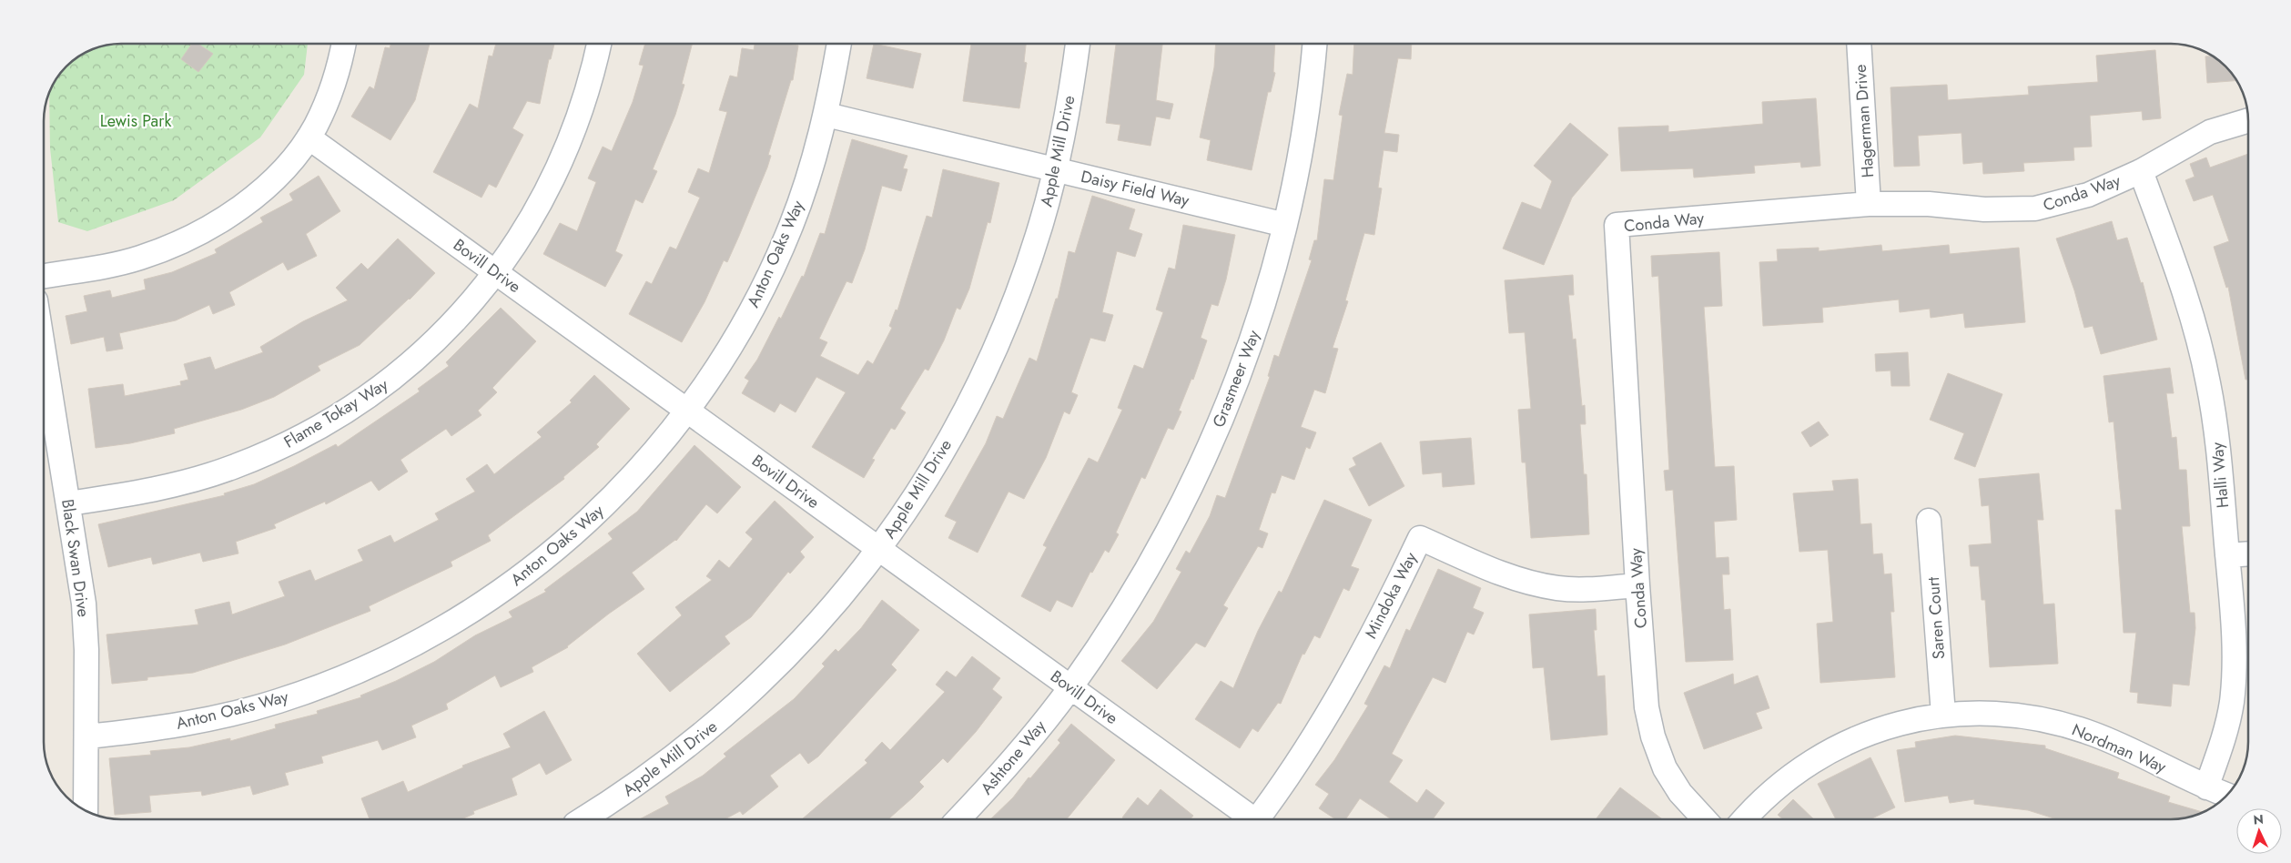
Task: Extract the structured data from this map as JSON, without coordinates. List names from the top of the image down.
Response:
{
  "streets": {
    "street": [
      "Hagerman Drive",
      "Apple Mill Drive",
      "Daisy Field Way",
      "Conda Way",
      "Anton Oaks Way",
      "Bovill Drive",
      "Grasmeer Way",
      "Flame Tokay Way",
      "Halli Way",
      "Black Swan Drive",
      "Mindoka Way",
      "Saren Court",
      "Nordman Way",
      "Ashtone Way"
    ]
  },
  "crossings": [
    ["Hagerman Drive", "Conda Way"],
    ["Apple Mill Drive", "Daisy Field Way"],
    ["Apple Mill Drive", "Bovill Drive"],
    ["Daisy Field Way", "Anton Oaks Way"],
    ["Daisy Field Way", "Grasmeer Way"],
    ["Conda Way", "Halli Way"],
    ["Conda Way", "Mindoka Way"],
    ["Anton Oaks Way", "Bovill Drive"],
    ["Anton Oaks Way", "Black Swan Drive"],
    ["Bovill Drive", "Grasmeer Way"],
    ["Bovill Drive", "Flame Tokay Way"],
    ["Bovill Drive", "Ashtone Way"],
    ["Grasmeer Way", "Ashtone Way"],
    ["Flame Tokay Way", "Black Swan Drive"],
    ["Halli Way", "Nordman Way"],
    ["Saren Court", "Nordman Way"]
  ],
  "parks": ["Lewis Park"],
  "north": "top"
}
